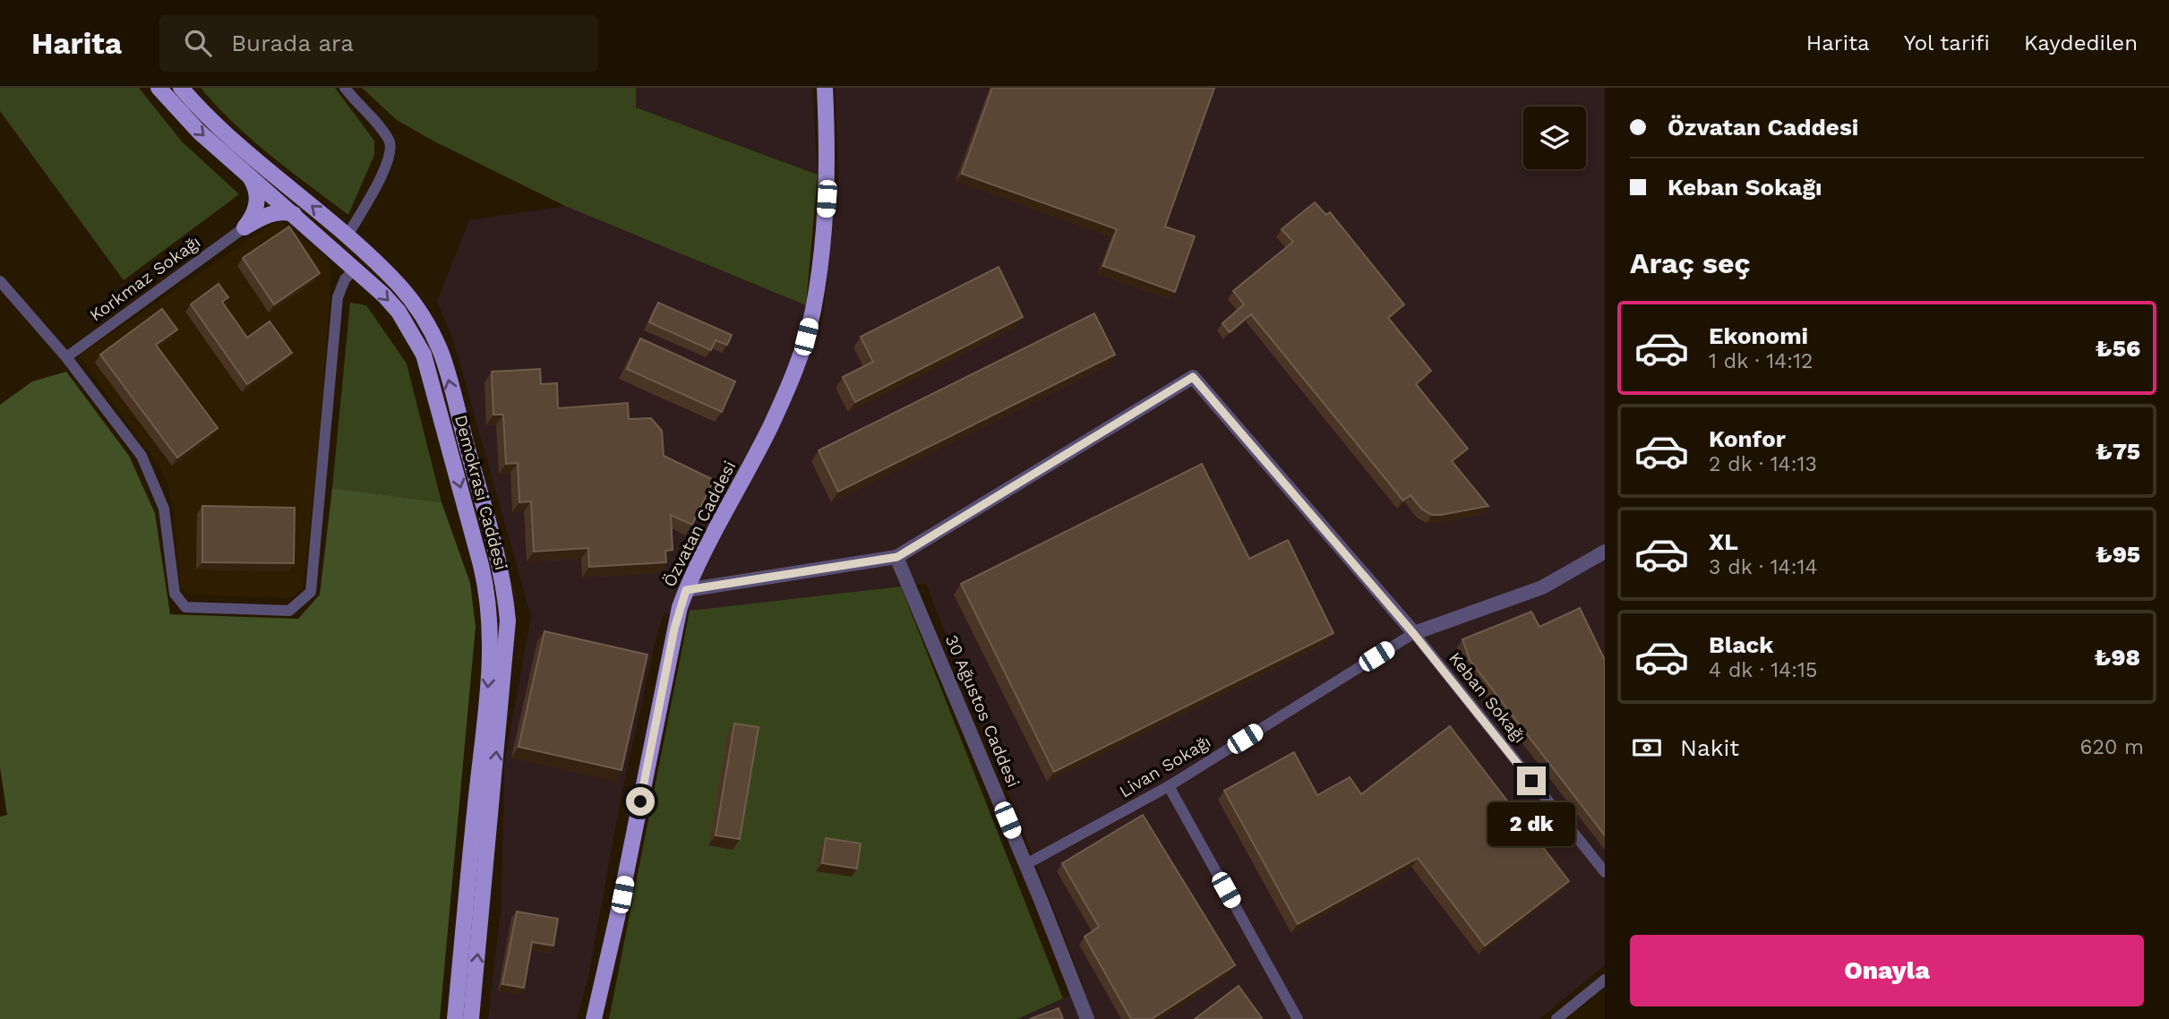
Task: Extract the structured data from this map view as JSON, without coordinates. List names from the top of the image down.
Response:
{
  "streets": {
    "main road": ["Demokrasi Caddesi", "Özvatan Caddesi"],
    "street": [
      "Korkmaz Sokağı",
      "Keban Sokağı",
      "30 Ağustos Caddesi",
      "Livan Sokağı"
    ]
  },
  "crossings": [
    ["Keban Sokağı", "Livan Sokağı"],
    ["30 Ağustos Caddesi", "Livan Sokağı"]
  ],
  "page": {
    "header": "Harita",
    "search": "Burada ara",
    "nav": ["Harita", "Yol tarifi", "Kaydedilen"],
    "banner": ["Özvatan Caddesi", "Keban Sokağı"],
    "heading": "Araç seç",
    "list": [
      {
        "name": "Ekonomi",
        "note": "1 dk · 14:12",
        "value": "₺56"
      },
      {
        "name": "Konfor",
        "note": "2 dk · 14:13",
        "value": "₺75"
      },
      {
        "name": "XL",
        "note": "3 dk · 14:14",
        "value": "₺95"
      },
      {
        "name": "Black",
        "note": "4 dk · 14:15",
        "value": "₺98"
      }
    ],
    "pay": ["Nakit", "620 m"],
    "bubble": "2 dk",
    "buttons": "Onayla"
  }
}
